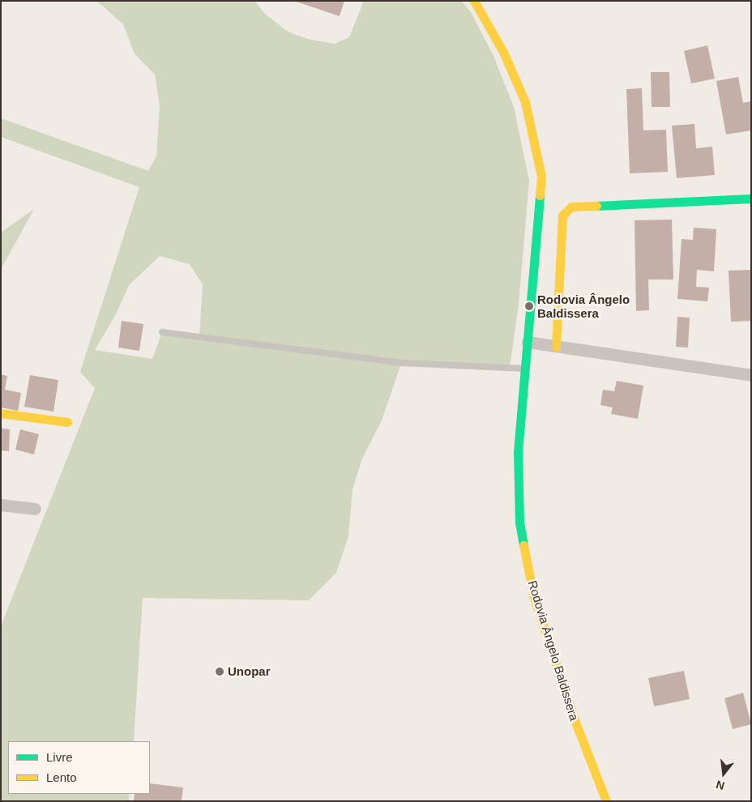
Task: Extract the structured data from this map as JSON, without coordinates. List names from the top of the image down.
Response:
{
  "streets": {
    "street": ["Rodovia Ângelo Baldissera"]
  },
  "places": ["Rodovia Ângelo Baldissera", "Unopar"],
  "legend": ["Livre", "Lento"],
  "north": "bottom"
}
